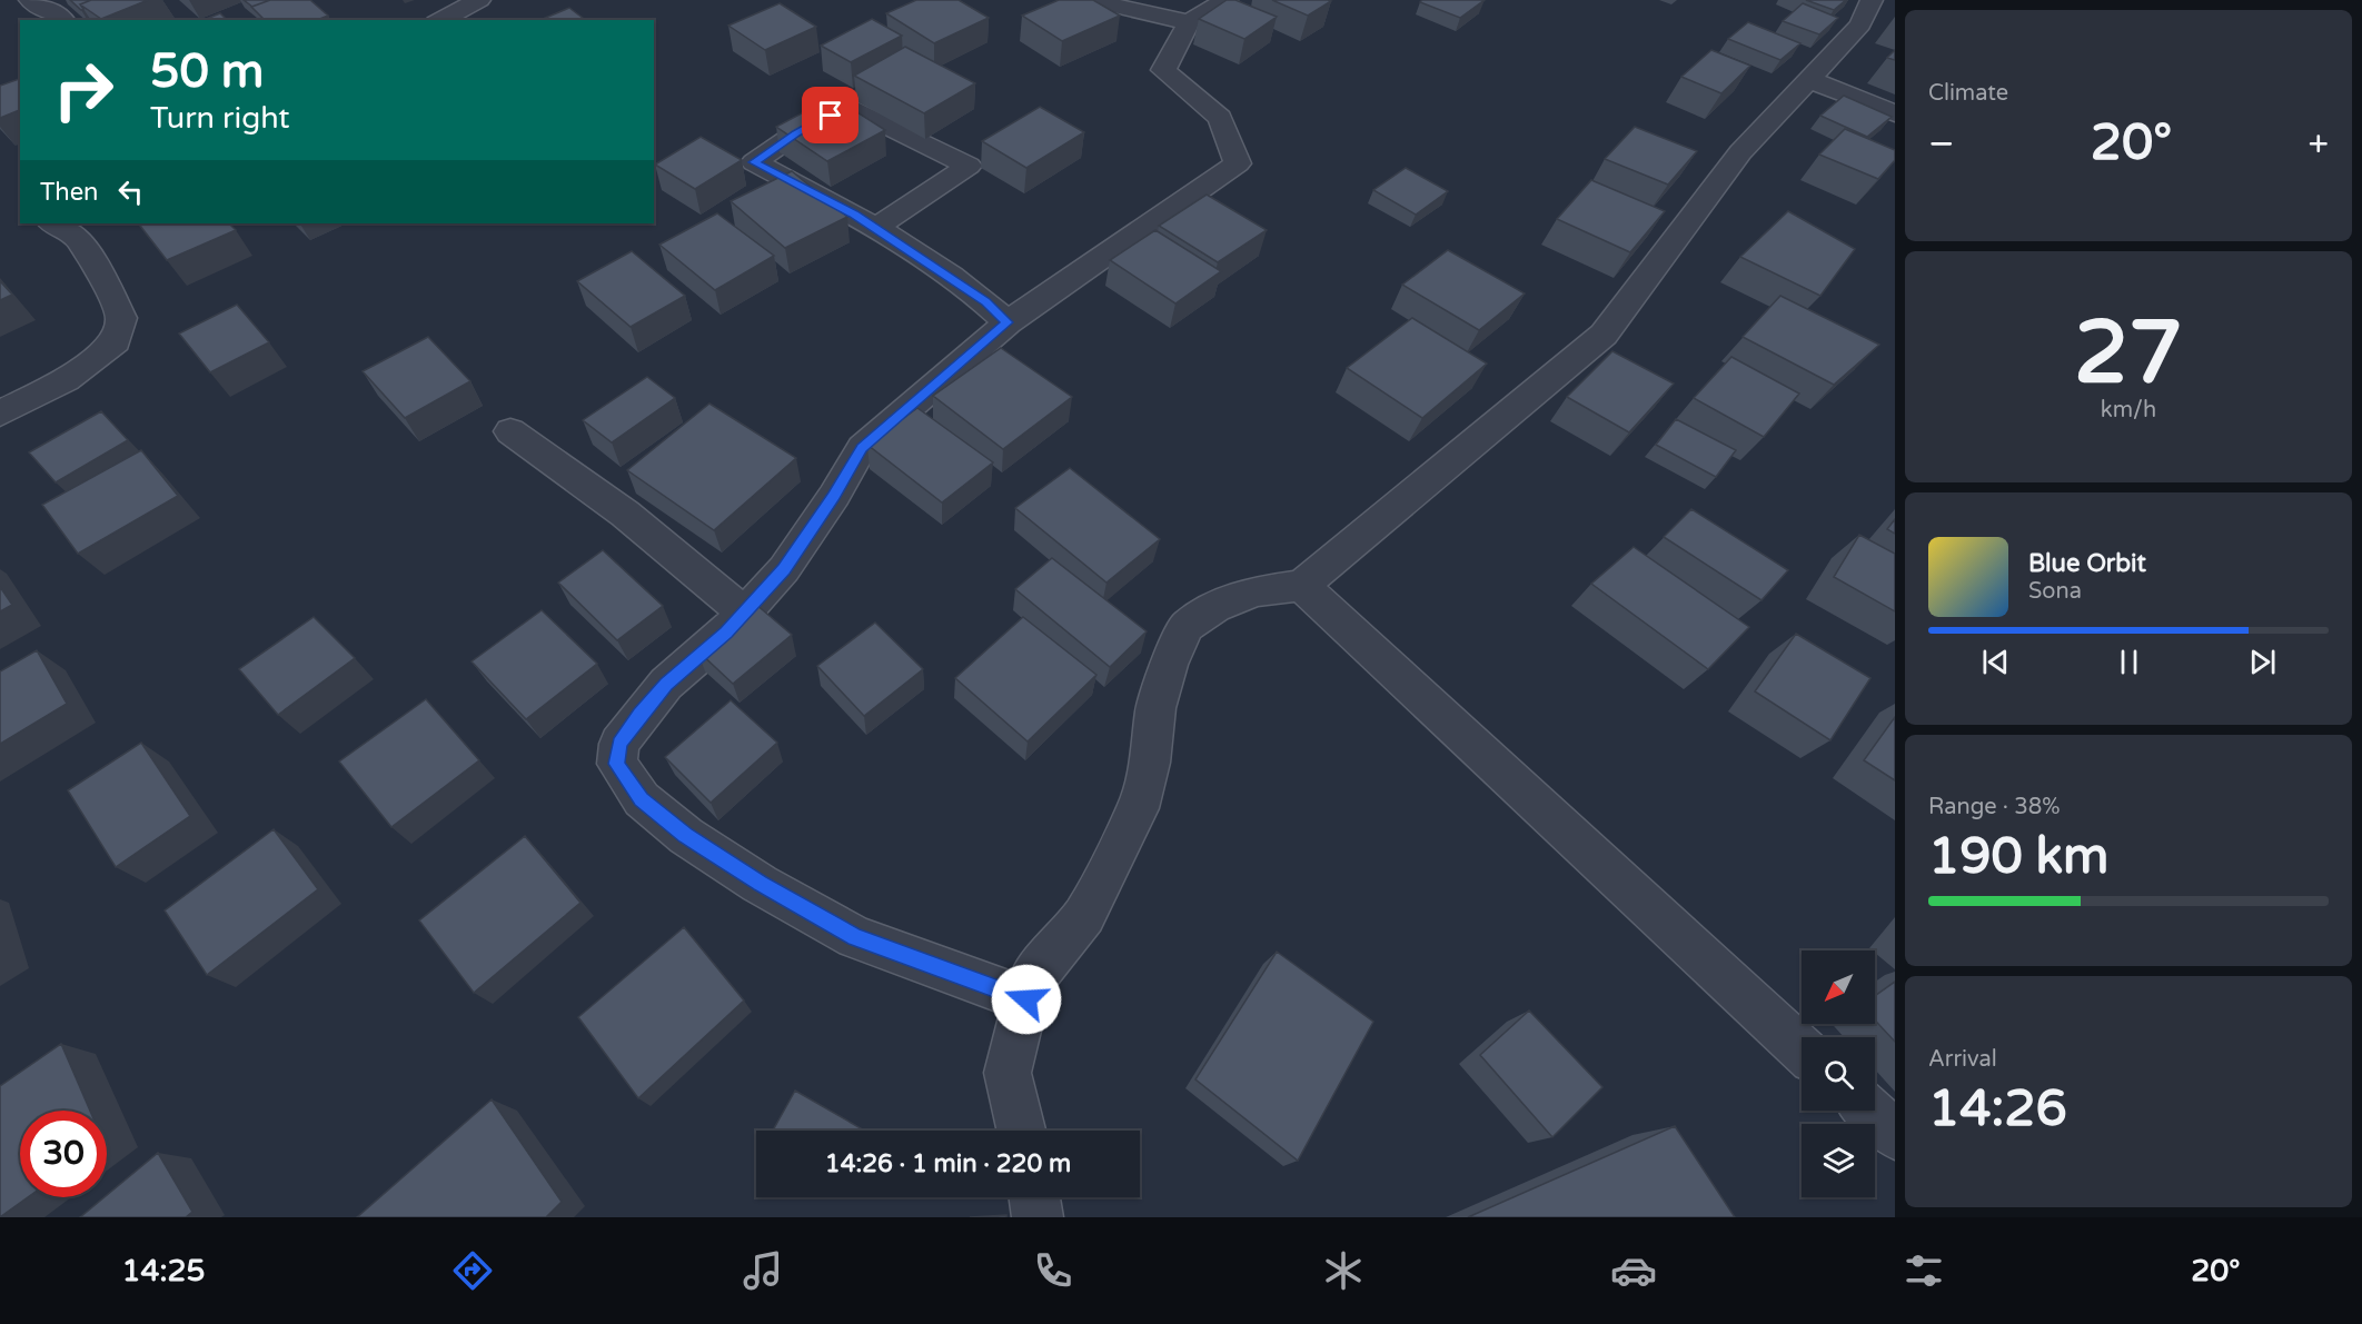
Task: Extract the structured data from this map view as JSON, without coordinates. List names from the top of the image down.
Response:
{
  "north": "bottom left",
  "page": {
    "tile": [
      "Climate",
      ["27", "km/h"],
      ["Range · 38%", "190 km"],
      ["Arrival", "14:26"]
    ],
    "turn": ["50 m", "Turn right"],
    "heat": ["−", "20°", "+"],
    "then": "Then",
    "song": ["Blue Orbit", "Sona"],
    "limit": "30",
    "trip": "14:26 · 1 min · 220 m",
    "tabs": ["14:25", "20°"]
  }
}
